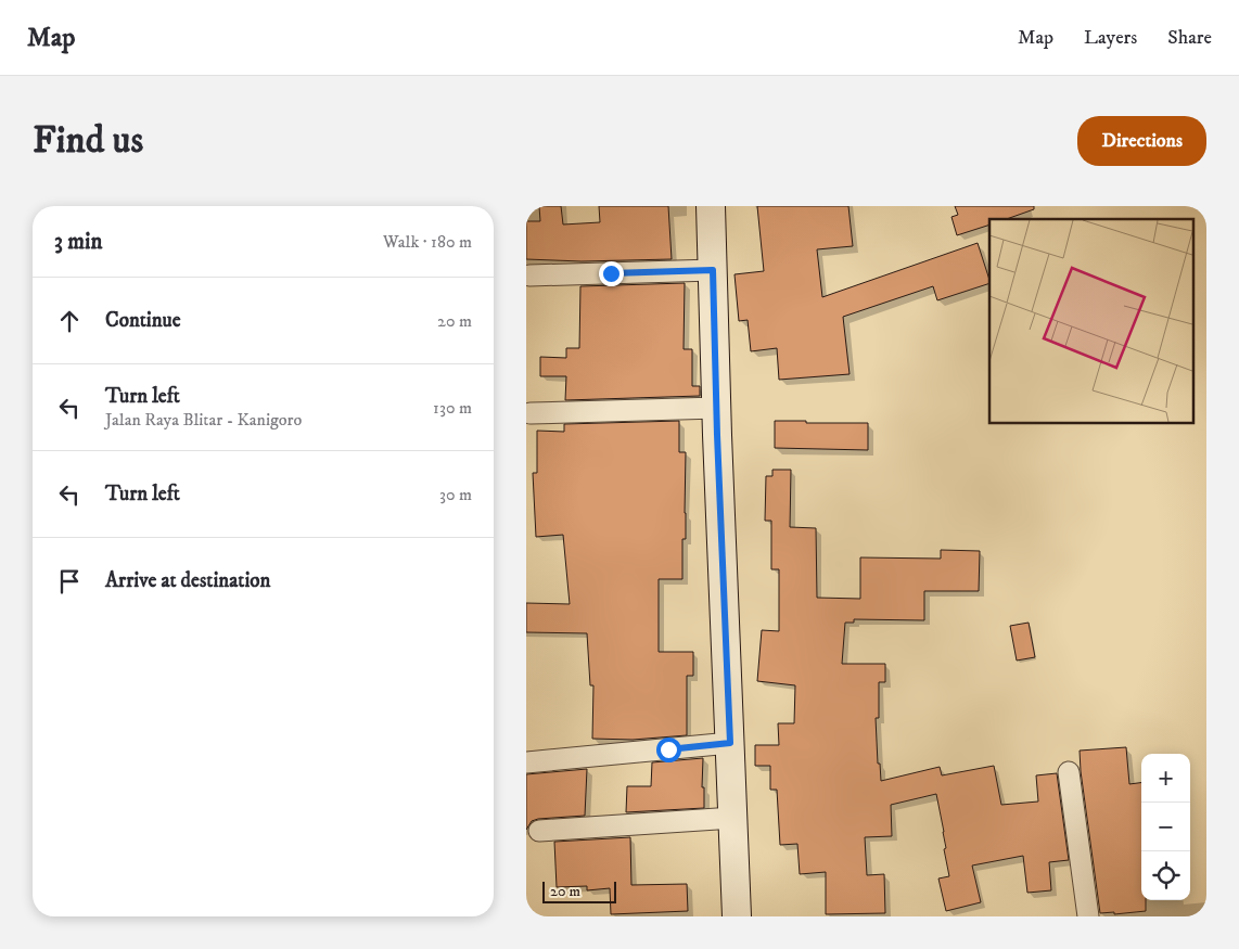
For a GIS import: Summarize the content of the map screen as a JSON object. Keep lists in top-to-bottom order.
{
  "scale_bar": "20 m",
  "page": {
    "header": "Map",
    "nav": ["Map", "Layers", "Share"],
    "buttons": "Directions",
    "title": "Find us",
    "heading": ["3 min", "Walk · 180 m"],
    "list": [
      ["Continue", "20 m"],
      ["Turn left", "Jalan Raya Blitar - Kanigoro", "130 m"],
      ["Turn left", "30 m"],
      "Arrive at destination"
    ],
    "map_buttons": ["+", "−"],
    "scale": "20 m"
  }
}
